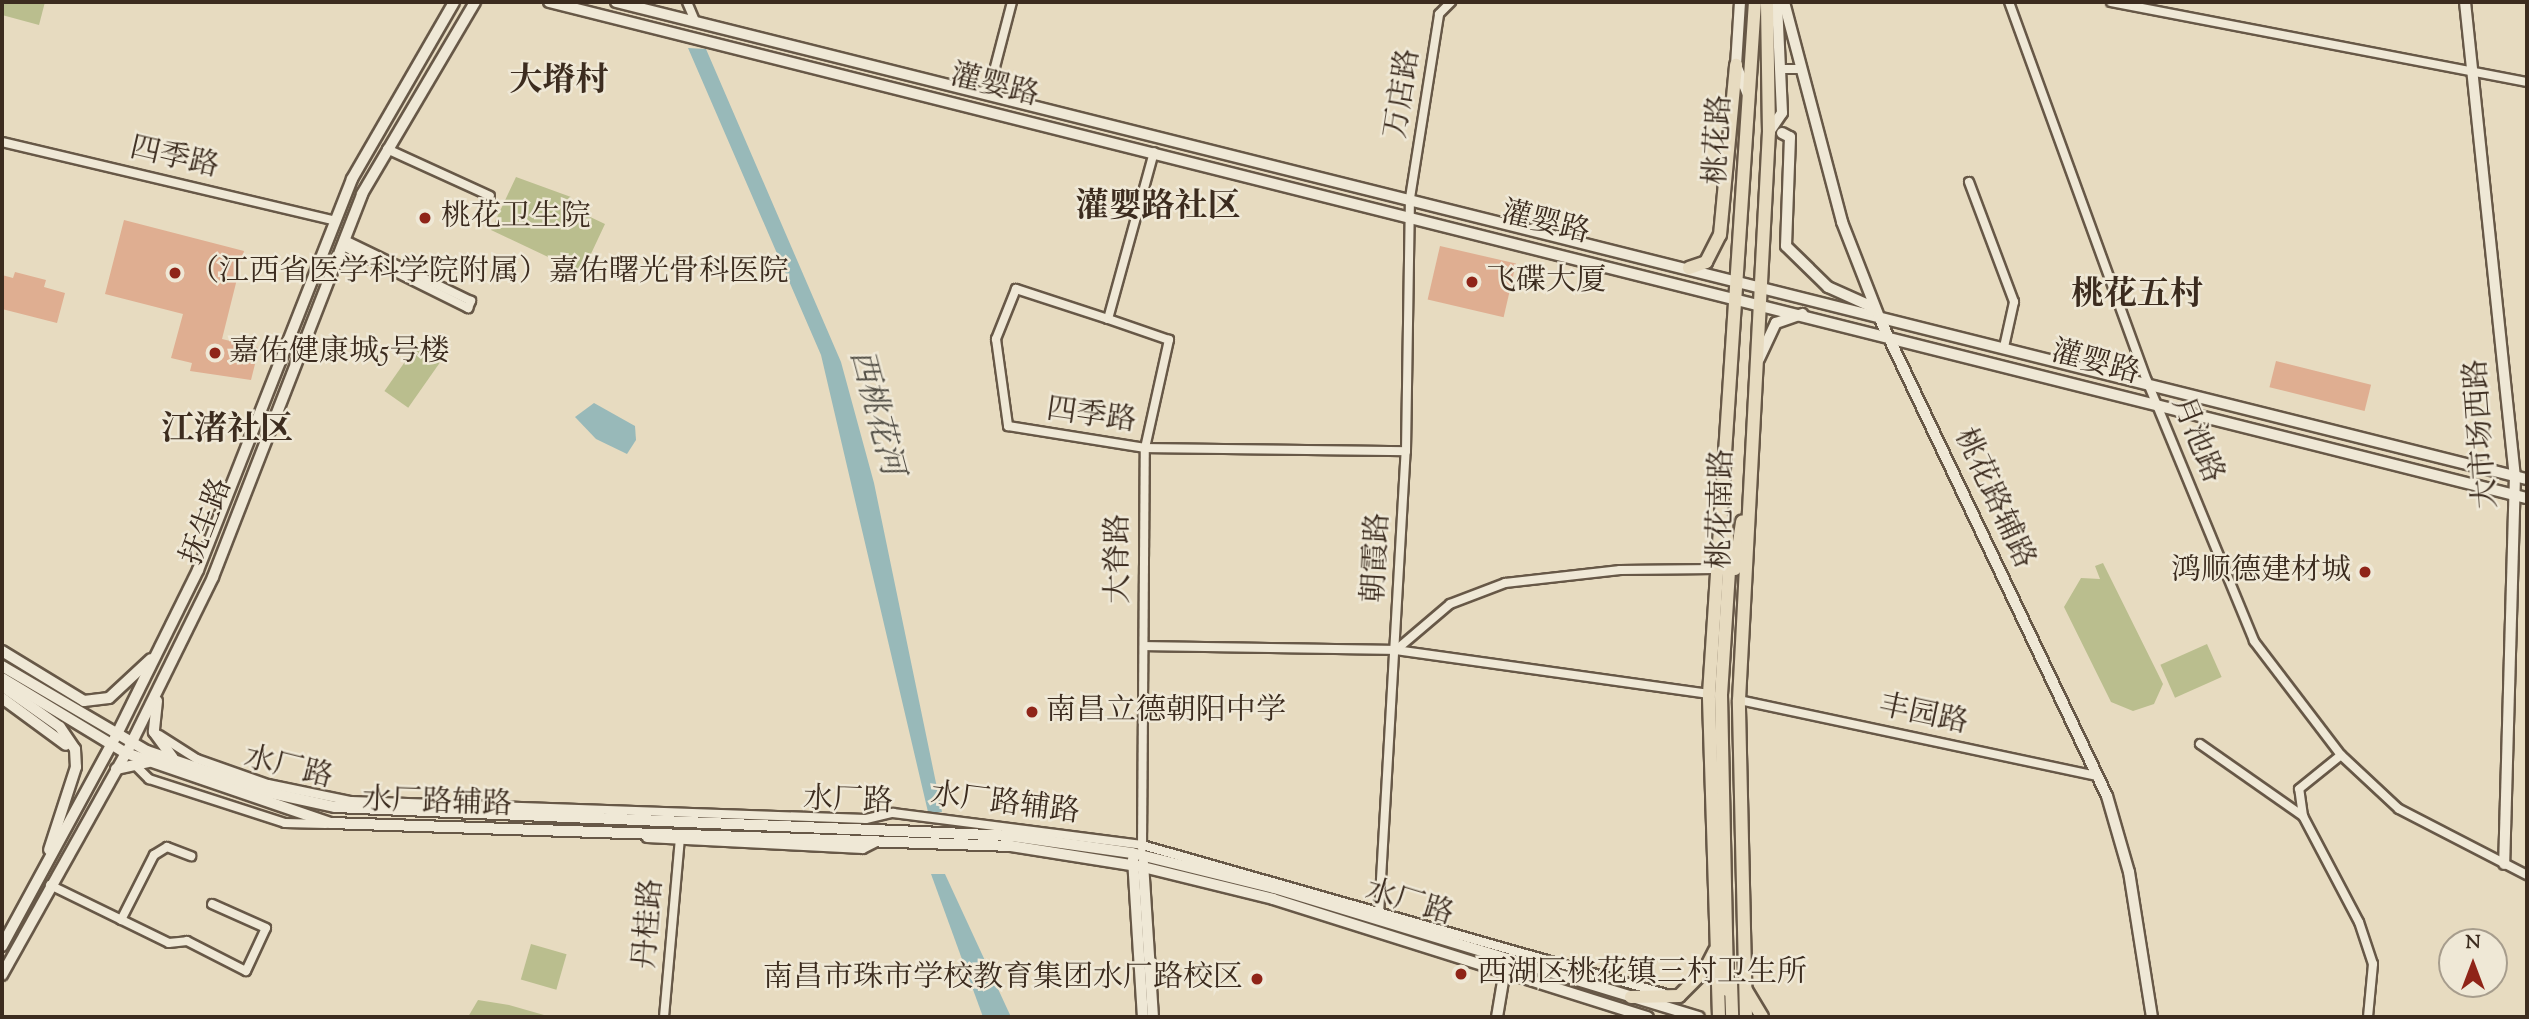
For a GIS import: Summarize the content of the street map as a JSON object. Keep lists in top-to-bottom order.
{
  "streets": {
    "main road": [
      "灌婴路",
      "桃花路",
      "大市场西路",
      "桃花路辅路",
      "桃花南路",
      "抚生路",
      "大脊路",
      "水厂路"
    ],
    "street": [
      "万店路",
      "四季路",
      "月池路",
      "朝霞路",
      "丰园路",
      "水厂路辅路",
      "丹桂路"
    ]
  },
  "crossings": [
    ["灌婴路", "万店路"],
    ["灌婴路", "桃花路"],
    ["灌婴路", "大市场西路"],
    ["灌婴路", "月池路"],
    ["灌婴路", "桃花路辅路"],
    ["灌婴路", "桃花南路"],
    ["灌婴路", "朝霞路"],
    ["万店路", "朝霞路"],
    ["桃花路", "桃花南路"],
    ["四季路", "抚生路"],
    ["四季路", "朝霞路"],
    ["四季路", "大脊路"],
    ["大市场西路", "月池路"],
    ["桃花路辅路", "丰园路"],
    ["桃花南路", "丰园路"],
    ["抚生路", "水厂路"],
    ["朝霞路", "水厂路"],
    ["大脊路", "水厂路"],
    ["大脊路", "水厂路辅路"],
    ["水厂路", "水厂路辅路"],
    ["水厂路", "丹桂路"]
  ],
  "districts": [
    "大塉村",
    "灌婴路社区",
    "桃花五村",
    "江渚社区"
  ],
  "water": ["西桃花河"],
  "places": [
    "桃花卫生院",
    "（江西省医学科学院附属）嘉佑曙光骨科医院",
    "飞碟大厦",
    "嘉佑健康城5号楼",
    "鸿顺德建材城",
    "南昌立德朝阳中学",
    "西湖区桃花镇三村卫生所",
    "南昌市珠市学校教育集团水厂路校区"
  ],
  "north": "top"
}
